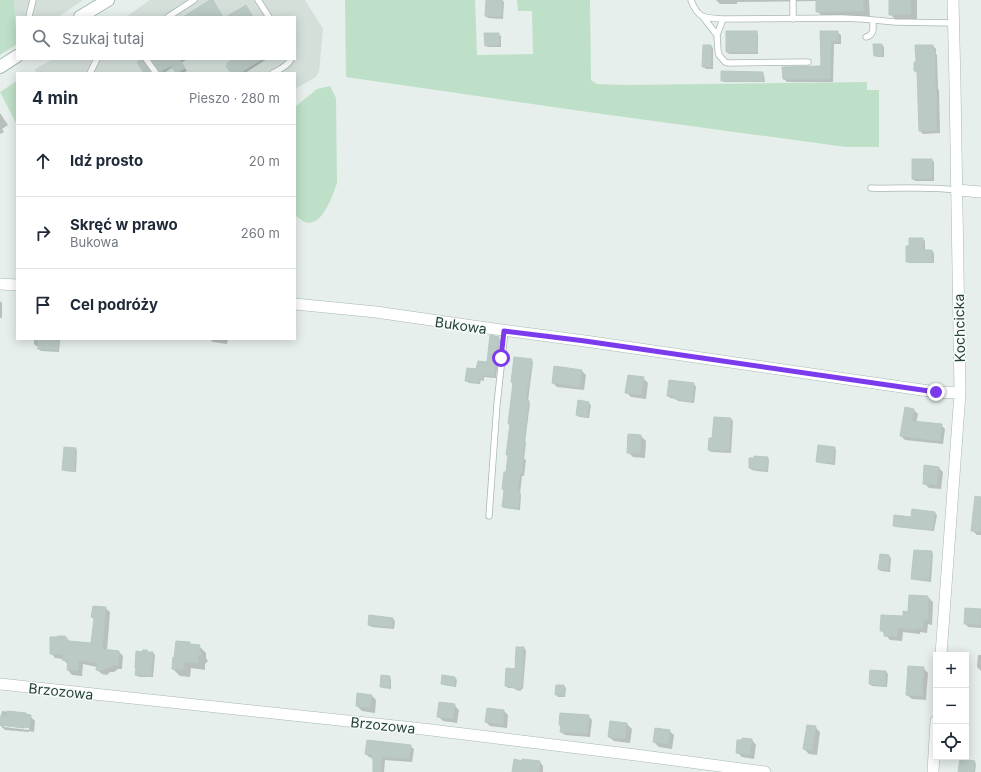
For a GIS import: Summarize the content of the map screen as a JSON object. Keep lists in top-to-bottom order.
{
  "streets": {
    "street": ["Bukowa", "Kochcicka", "Brzozowa"]
  },
  "crossings": [
    ["Bukowa", "Kochcicka"]
  ],
  "page": {
    "search": "Szukaj tutaj",
    "heading": ["4 min", "Pieszo · 280 m"],
    "list": [
      ["Idź prosto", "20 m"],
      ["Skręć w prawo", "Bukowa", "260 m"],
      "Cel podróży"
    ],
    "map_buttons": ["+", "−"]
  }
}
